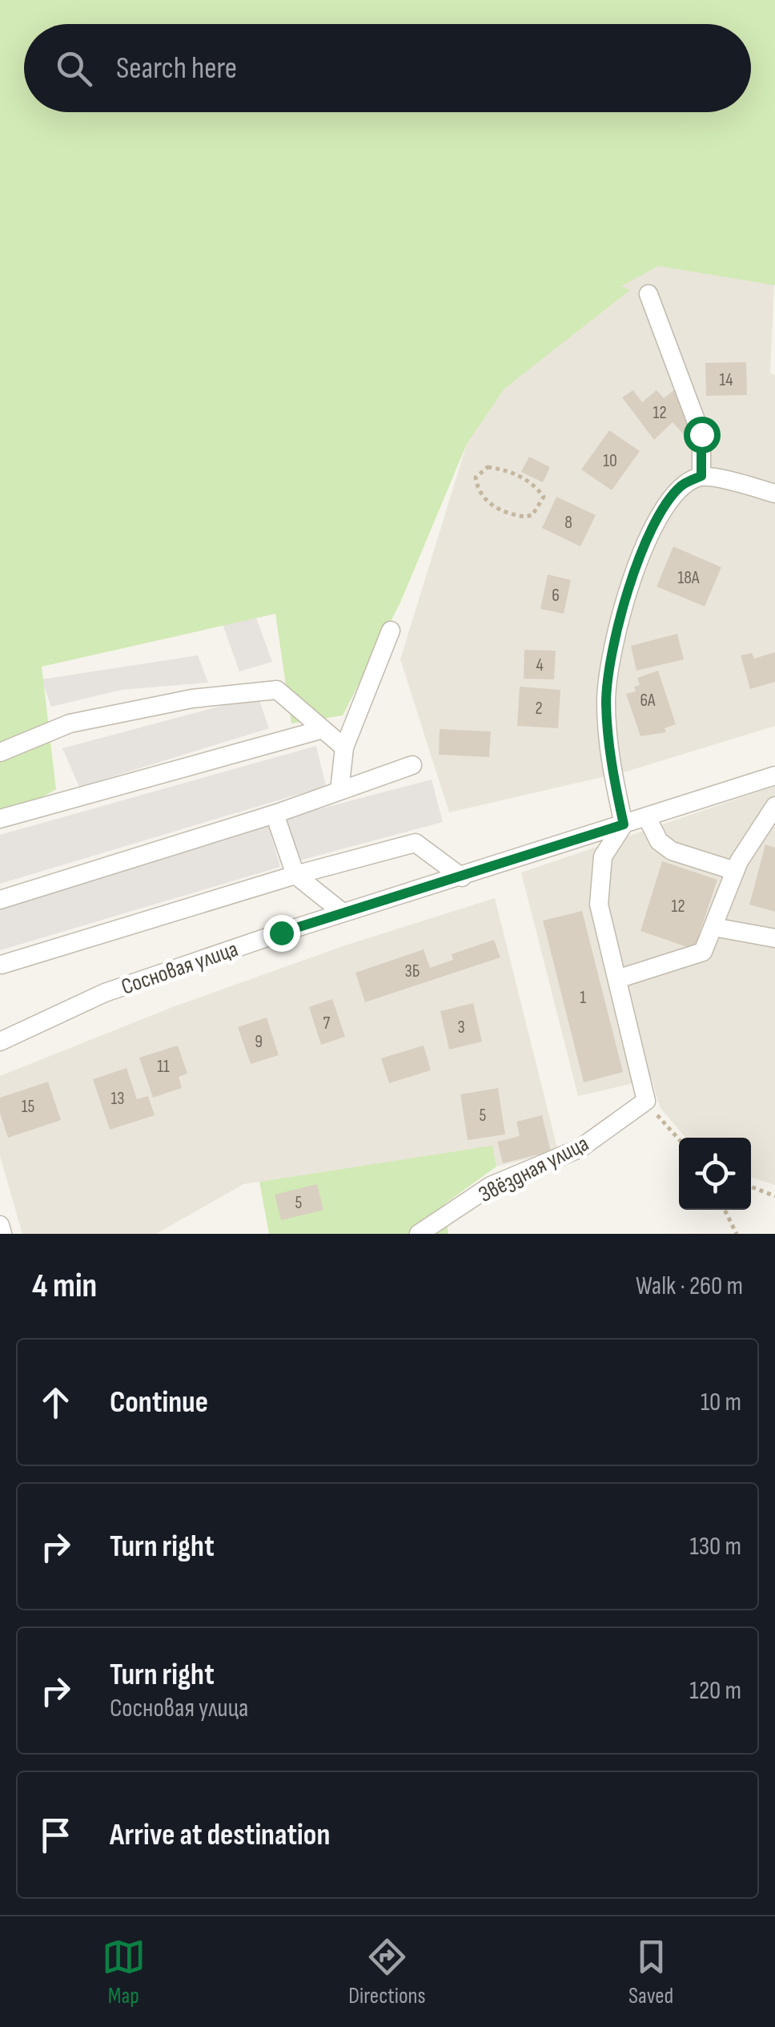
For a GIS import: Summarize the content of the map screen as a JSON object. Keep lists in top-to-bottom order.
{
  "streets": {
    "street": ["Сосновая улица", "Звёздная улица"]
  },
  "house_numbers": [
    "14",
    "12",
    "10",
    "8",
    "18А",
    "6",
    "4",
    "6А",
    "2",
    "12",
    "3Б",
    "1",
    "7",
    "3",
    "9",
    "11",
    "13",
    "15",
    "5",
    "5"
  ],
  "page": {
    "search": "Search here",
    "heading": ["4 min", "Walk · 260 m"],
    "list": [
      ["Continue", "10 m"],
      ["Turn right", "130 m"],
      ["Turn right", "Сосновая улица", "120 m"],
      "Arrive at destination"
    ],
    "nav": ["Map", "Directions", "Saved"]
  }
}
